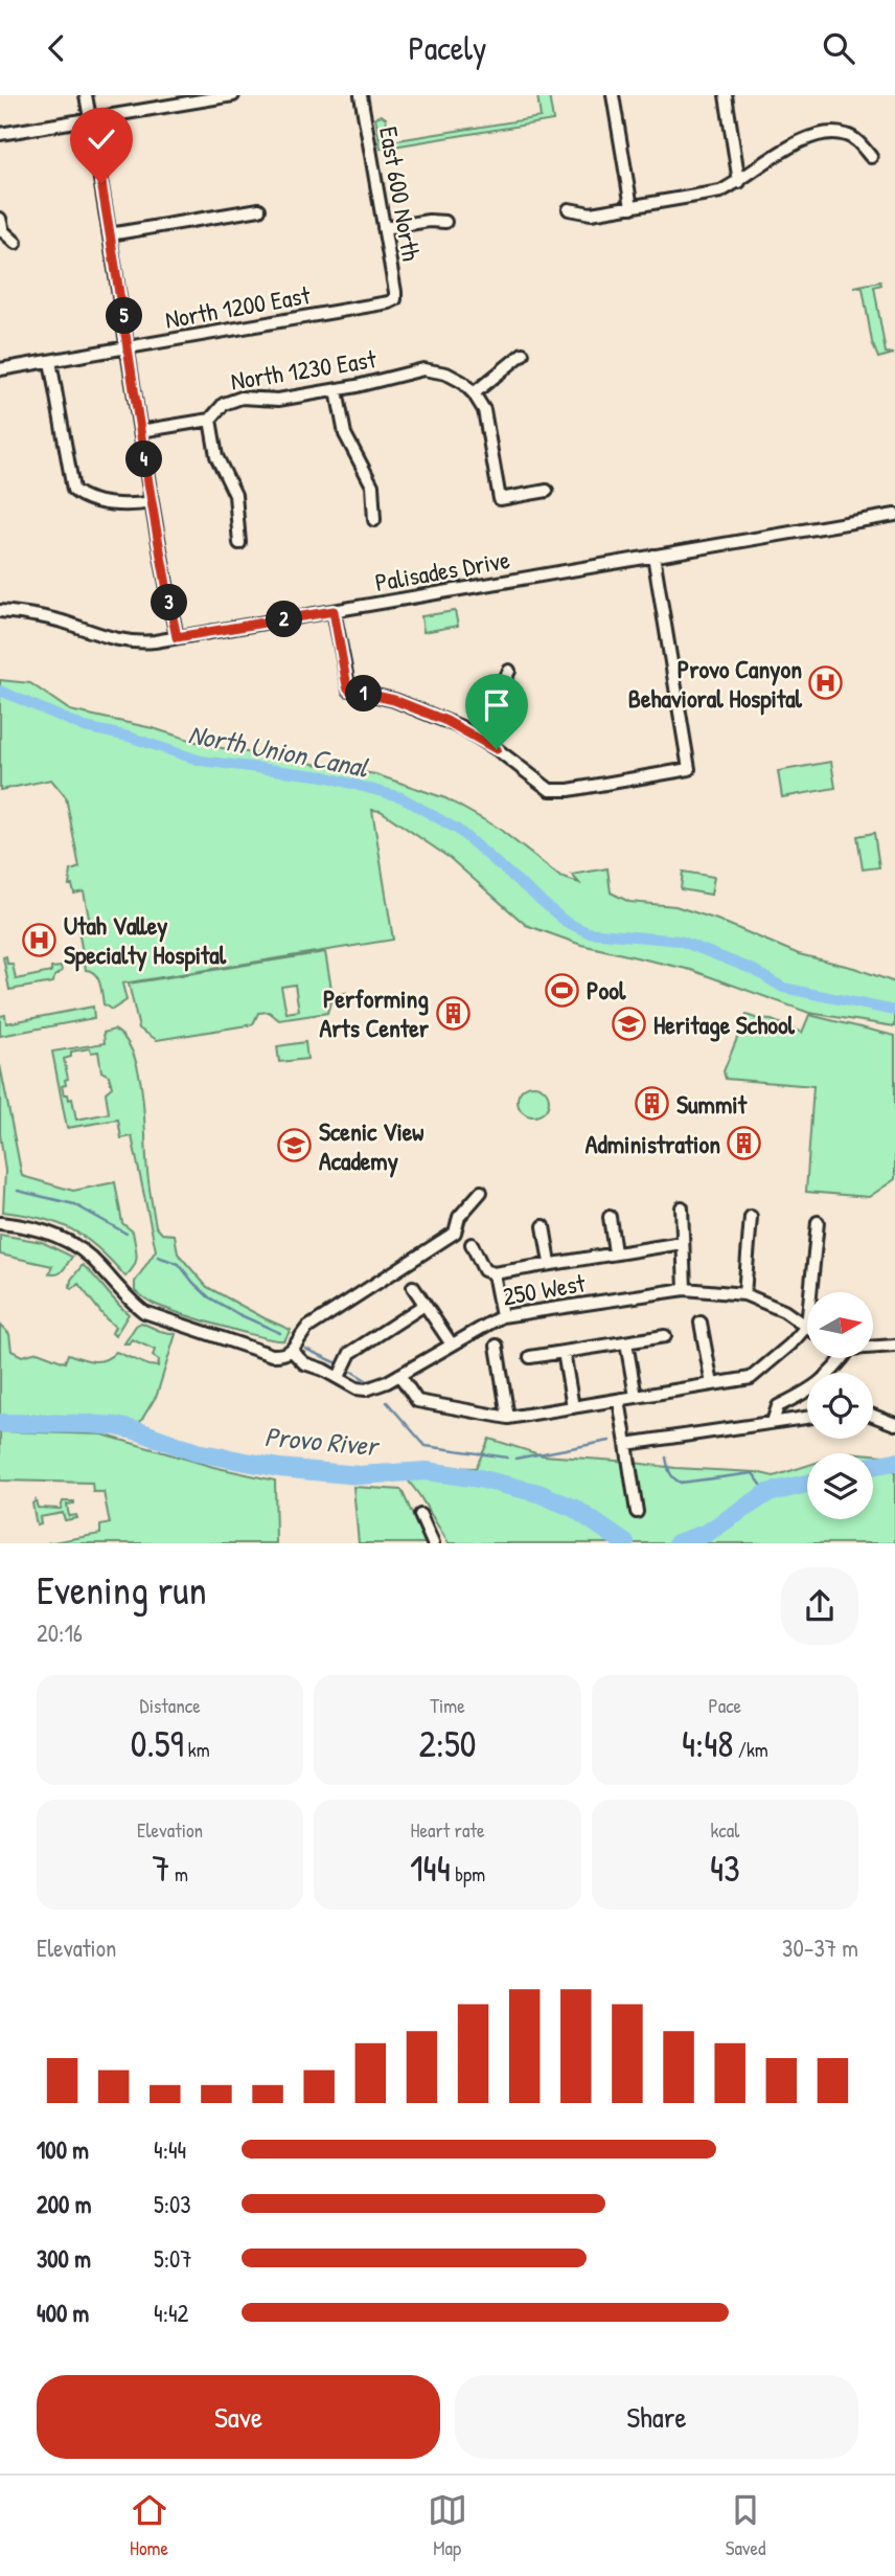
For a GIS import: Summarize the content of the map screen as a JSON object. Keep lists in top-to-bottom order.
{
  "streets": {
    "street": [
      "East 600 North",
      "North 1200 East",
      "North 1230 East",
      "Palisades Drive",
      "250 West"
    ]
  },
  "crossings": [
    ["East 600 North", "North 1200 East"]
  ],
  "water": ["North Union Canal", "Provo River"],
  "places": {
    "hospital": ["Provo Canyon Behavioral Hospital", "Utah Valley Specialty Hospital"],
    "sports": ["Pool"],
    "building": ["Performing Arts Center", "Summit", "Administration"],
    "school or university": ["Heritage School", "Scenic View Academy"]
  },
  "north": "right",
  "page": {
    "header": "Pacely",
    "pins": [
      "5",
      "4",
      "3",
      "2",
      "1"
    ],
    "heading": ["Evening run", "20:16"],
    "stats": [
      ["Distance", "0.59 km"],
      ["Time", "2:50"],
      ["Pace", "4:48 /km"],
      ["Elevation", "7 m"],
      ["Heart rate", "144 bpm"],
      ["kcal", "43"]
    ],
    "chart": ["Elevation", "30–37 m"],
    "list": [
      {
        "name": "100 m",
        "note": "4:44"
      },
      {
        "name": "200 m",
        "note": "5:03"
      },
      {
        "name": "300 m",
        "note": "5:07"
      },
      {
        "name": "400 m",
        "note": "4:42"
      }
    ],
    "buttons": ["Save", "Share"],
    "tabs": ["Home", "Map", "Saved"]
  }
}
